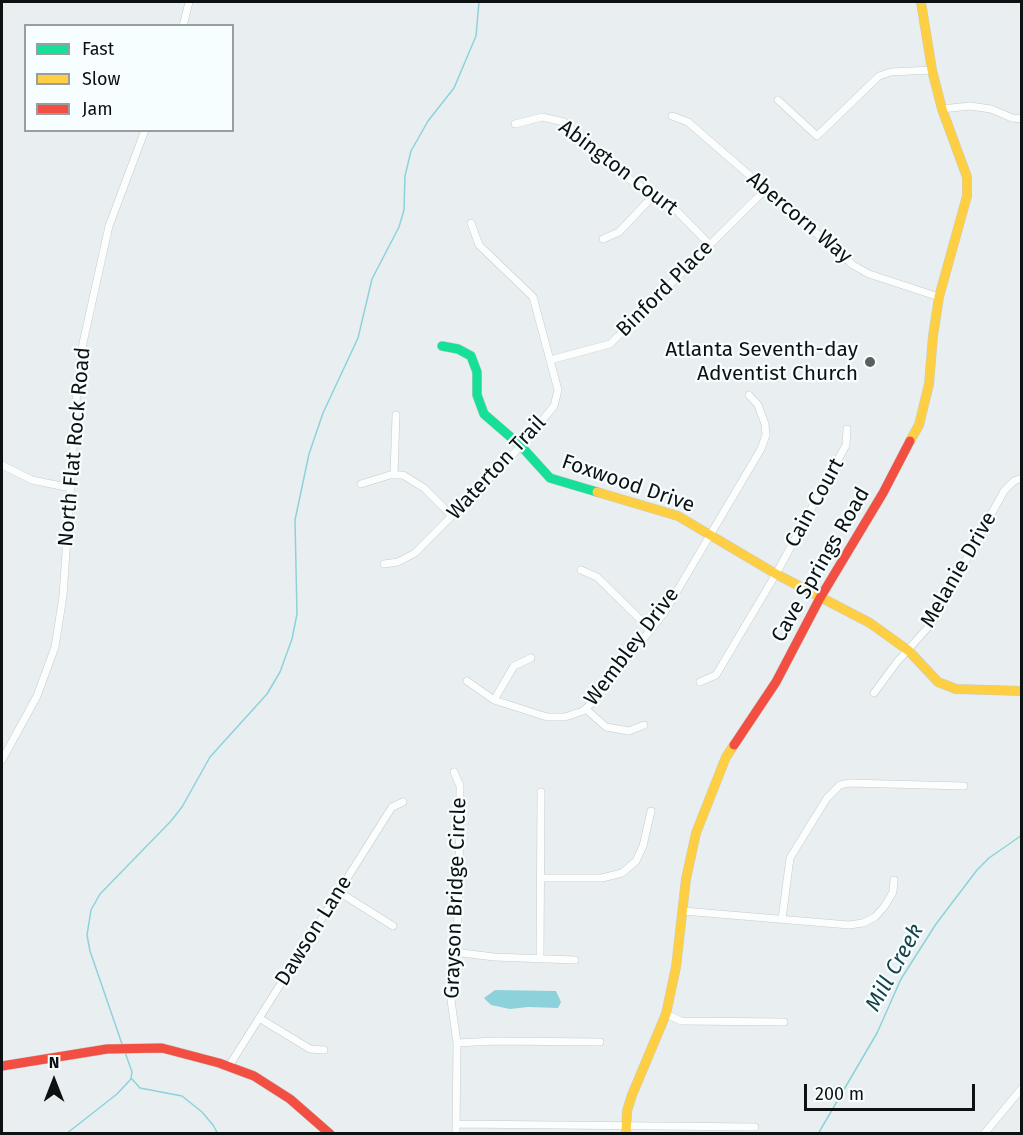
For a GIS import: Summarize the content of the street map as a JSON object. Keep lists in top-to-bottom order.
{
  "streets": {
    "street": [
      "Abington Court",
      "Abercorn Way",
      "Binford Place",
      "North Flat Rock Road",
      "Waterton Trail",
      "Foxwood Drive",
      "Cain Court",
      "Cave Springs Road",
      "Melanie Drive",
      "Wembley Drive",
      "Grayson Bridge Circle",
      "Dawson Lane"
    ]
  },
  "crossings": [
    ["Abington Court", "Binford Place"],
    ["Abercorn Way", "Binford Place"],
    ["Abercorn Way", "Cave Springs Road"],
    ["Binford Place", "Waterton Trail"],
    ["Waterton Trail", "Foxwood Drive"],
    ["Foxwood Drive", "Cain Court"],
    ["Foxwood Drive", "Cave Springs Road"],
    ["Foxwood Drive", "Melanie Drive"],
    ["Foxwood Drive", "Wembley Drive"]
  ],
  "water": ["Mill Creek"],
  "places": ["Atlanta Seventh-day Adventist Church"],
  "legend": ["Fast", "Slow", "Jam"],
  "scale_bar": "200 m",
  "north": "top"
}
